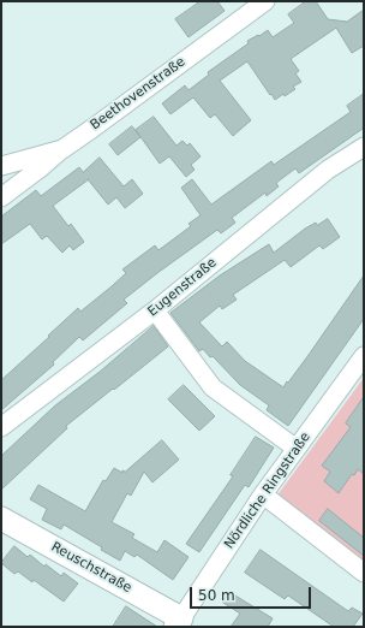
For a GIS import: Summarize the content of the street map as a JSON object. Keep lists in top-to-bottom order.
{
  "streets": {
    "street": [
      "Beethovenstraße",
      "Eugenstraße",
      "Nördliche Ringstraße",
      "Reuschstraße"
    ]
  },
  "crossings": [
    ["Nördliche Ringstraße", "Reuschstraße"]
  ],
  "scale_bar": "50 m"
}
